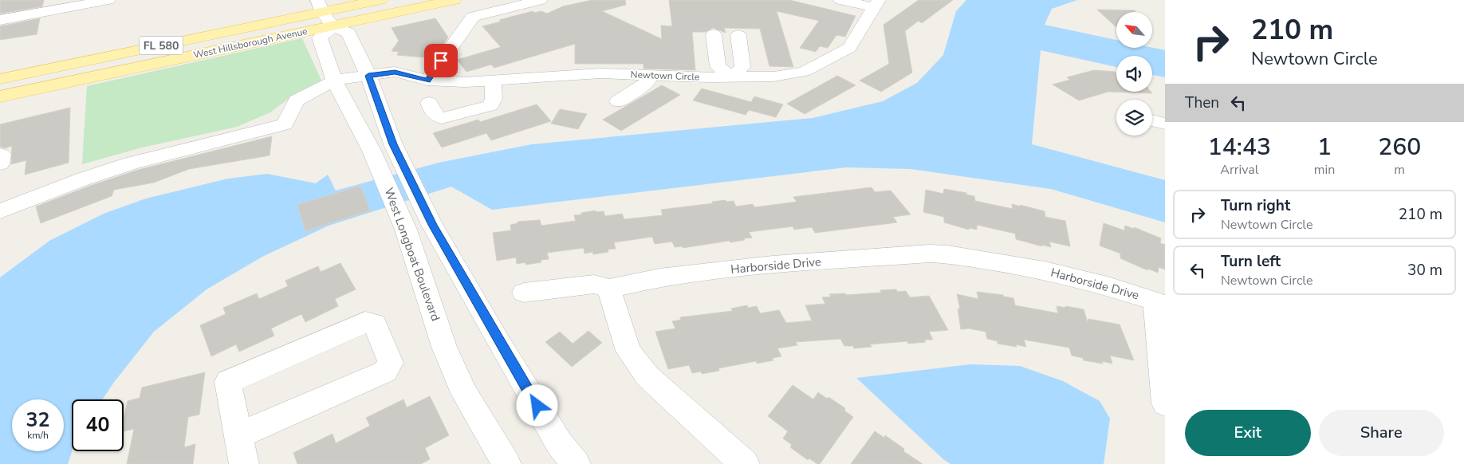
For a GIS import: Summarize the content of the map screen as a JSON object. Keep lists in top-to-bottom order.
{
  "streets": {
    "main road": ["West Hillsborough Avenue", "FL 580"],
    "street": ["Newtown Circle", "West Longboat Boulevard", "Harborside Drive"]
  },
  "crossings": [
    ["West Hillsborough Avenue", "West Longboat Boulevard"],
    ["Newtown Circle", "West Longboat Boulevard"]
  ],
  "north": "top left",
  "page": {
    "turn": ["210 m", "Newtown Circle"],
    "then": "Then",
    "eta": [
      "14:43",
      "Arrival",
      "1",
      "min",
      "260",
      "m"
    ],
    "list": [
      {
        "name": "Turn right",
        "note": "Newtown Circle",
        "value": "210 m"
      },
      {
        "name": "Turn left",
        "note": "Newtown Circle",
        "value": "30 m"
      }
    ],
    "speed": "32 km/h",
    "limit": "40",
    "buttons": ["Exit", "Share"]
  }
}
